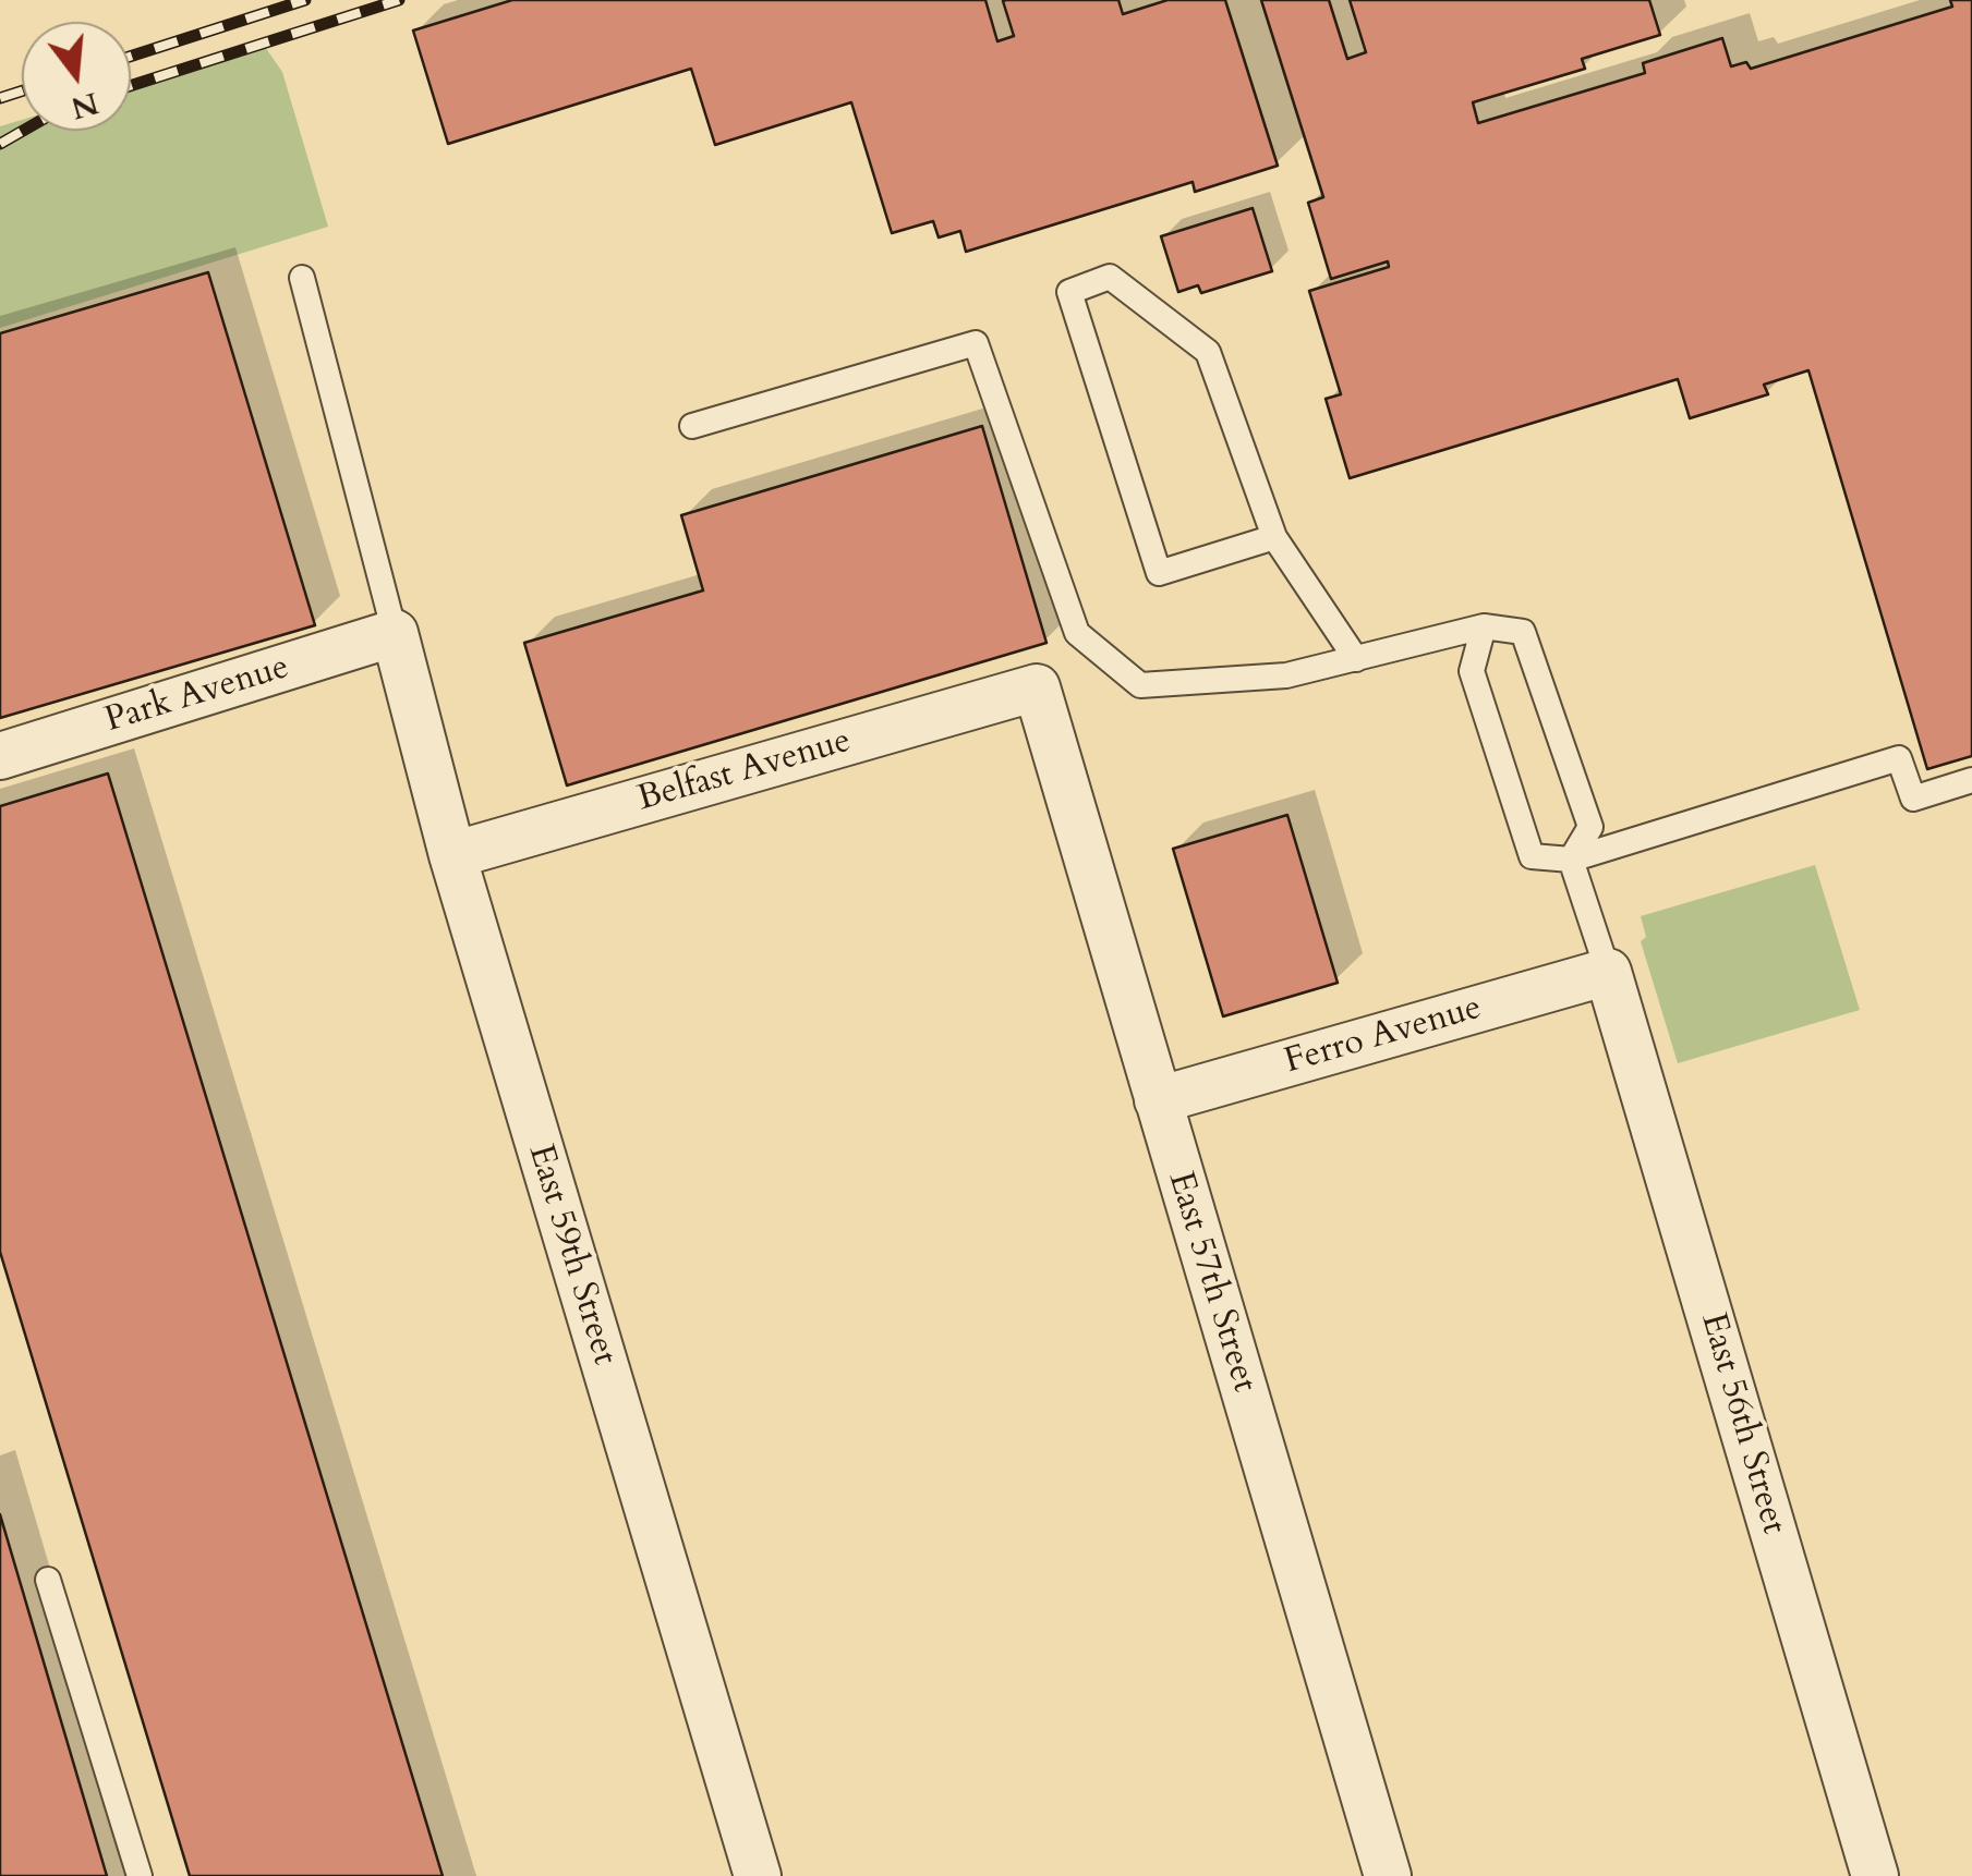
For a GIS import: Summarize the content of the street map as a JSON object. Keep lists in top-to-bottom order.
{
  "streets": {
    "street": [
      "Park Avenue",
      "Belfast Avenue",
      "Ferro Avenue",
      "East 59th Street",
      "East 57th Street",
      "East 56th Street"
    ]
  },
  "crossings": [
    ["Park Avenue", "East 59th Street"],
    ["Belfast Avenue", "East 59th Street"],
    ["Belfast Avenue", "East 57th Street"],
    ["Ferro Avenue", "East 57th Street"],
    ["Ferro Avenue", "East 56th Street"]
  ],
  "north": "bottom"
}
